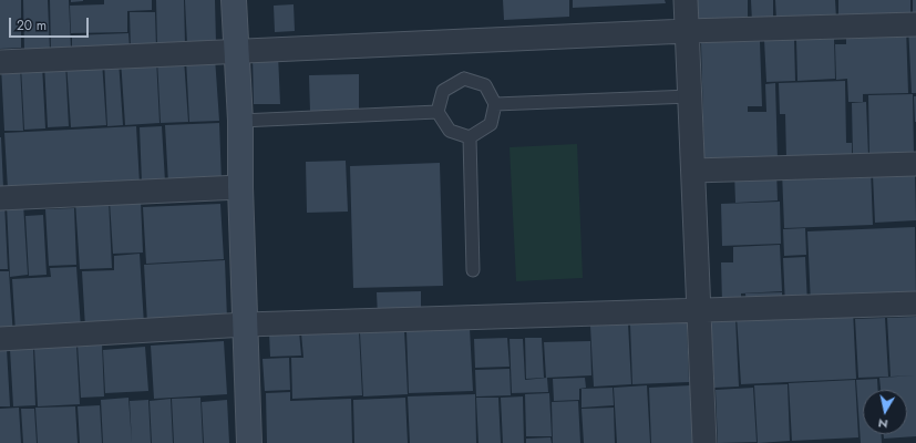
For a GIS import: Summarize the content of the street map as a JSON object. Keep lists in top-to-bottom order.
{
  "scale_bar": "20 m",
  "north": "bottom"
}
